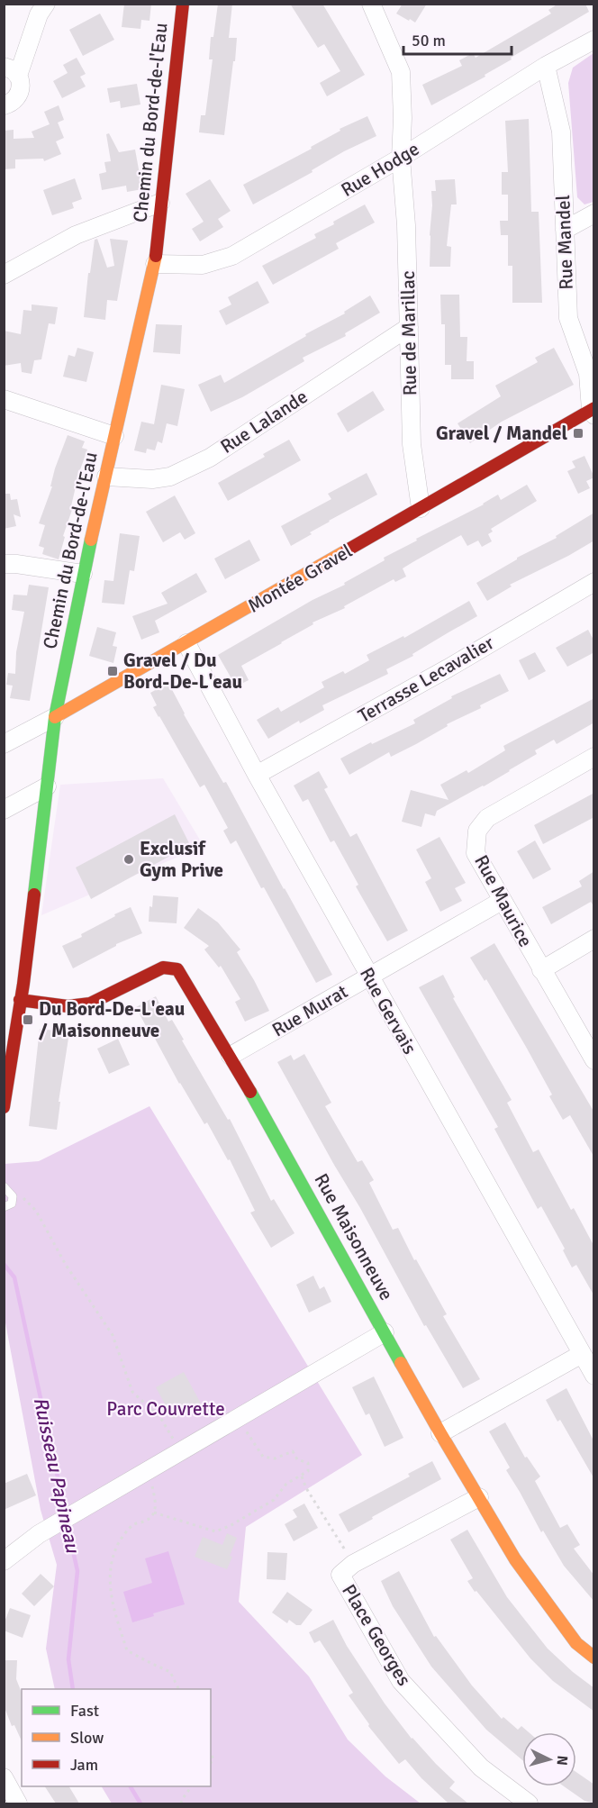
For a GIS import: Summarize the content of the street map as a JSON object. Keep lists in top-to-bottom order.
{
  "streets": {
    "street": [
      "Chemin du Bord-de-l'Eau",
      "Rue Hodge",
      "Rue Mandel",
      "Rue de Marillac",
      "Rue Lalande",
      "Montée Gravel",
      "Terrasse Lecavalier",
      "Rue Maurice",
      "Rue Murat",
      "Rue Gervais",
      "Rue Maisonneuve",
      "Place Georges"
    ]
  },
  "crossings": [
    ["Chemin du Bord-de-l'Eau", "Rue Hodge"],
    ["Chemin du Bord-de-l'Eau", "Rue Lalande"],
    ["Chemin du Bord-de-l'Eau", "Montée Gravel"],
    ["Chemin du Bord-de-l'Eau", "Rue Maisonneuve"],
    ["Rue Hodge", "Rue Mandel"],
    ["Rue Hodge", "Rue de Marillac"],
    ["Rue Mandel", "Montée Gravel"],
    ["Rue de Marillac", "Rue Lalande"],
    ["Rue de Marillac", "Montée Gravel"],
    ["Montée Gravel", "Rue Gervais"],
    ["Terrasse Lecavalier", "Rue Gervais"],
    ["Rue Maurice", "Rue Murat"],
    ["Rue Murat", "Rue Gervais"],
    ["Rue Murat", "Rue Maisonneuve"],
    ["Rue Maisonneuve", "Place Georges"]
  ],
  "water": ["Ruisseau Papineau"],
  "parks": ["Parc Couvrette"],
  "places": {
    "transit": ["Gravel / Mandel", "Gravel / Du Bord-De-L'eau", "Du Bord-De-L'eau / Maisonneuve"],
    "other": ["Exclusif Gym Prive"]
  },
  "legend": ["Fast", "Slow", "Jam"],
  "scale_bar": "50 m",
  "north": "right"
}
